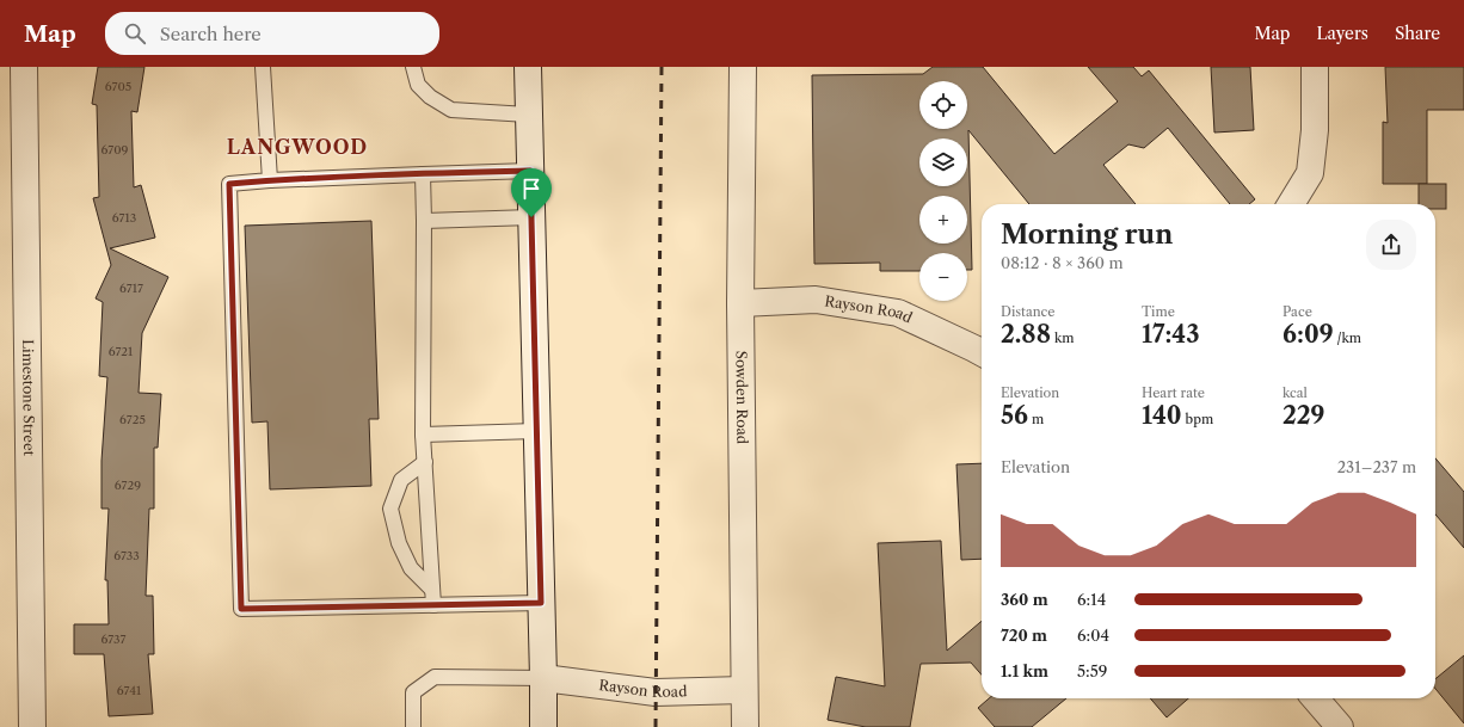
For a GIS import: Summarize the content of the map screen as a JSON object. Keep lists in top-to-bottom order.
{
  "streets": {
    "street": ["Rayson Road", "Limestone Street", "Sowden Road"]
  },
  "crossings": [
    ["Rayson Road", "Sowden Road"]
  ],
  "districts": ["LANGWOOD"],
  "house_numbers": [
    "6705",
    "6709",
    "6713",
    "6717",
    "6721",
    "6725",
    "6729",
    "6733",
    "6737",
    "6741"
  ],
  "page": {
    "header": "Map",
    "search": "Search here",
    "nav": ["Map", "Layers", "Share"],
    "map_buttons": ["+", "−"],
    "heading": ["Morning run", "08:12 · 8 × 360 m"],
    "stats": [
      ["Distance", "2.88 km"],
      ["Time", "17:43"],
      ["Pace", "6:09 /km"],
      ["Elevation", "56 m"],
      ["Heart rate", "140 bpm"],
      ["kcal", "229"]
    ],
    "chart": ["Elevation", "231–237 m"],
    "list": [
      {
        "name": "360 m",
        "note": "6:14"
      },
      {
        "name": "720 m",
        "note": "6:04"
      },
      {
        "name": "1.1 km",
        "note": "5:59"
      }
    ]
  }
}
